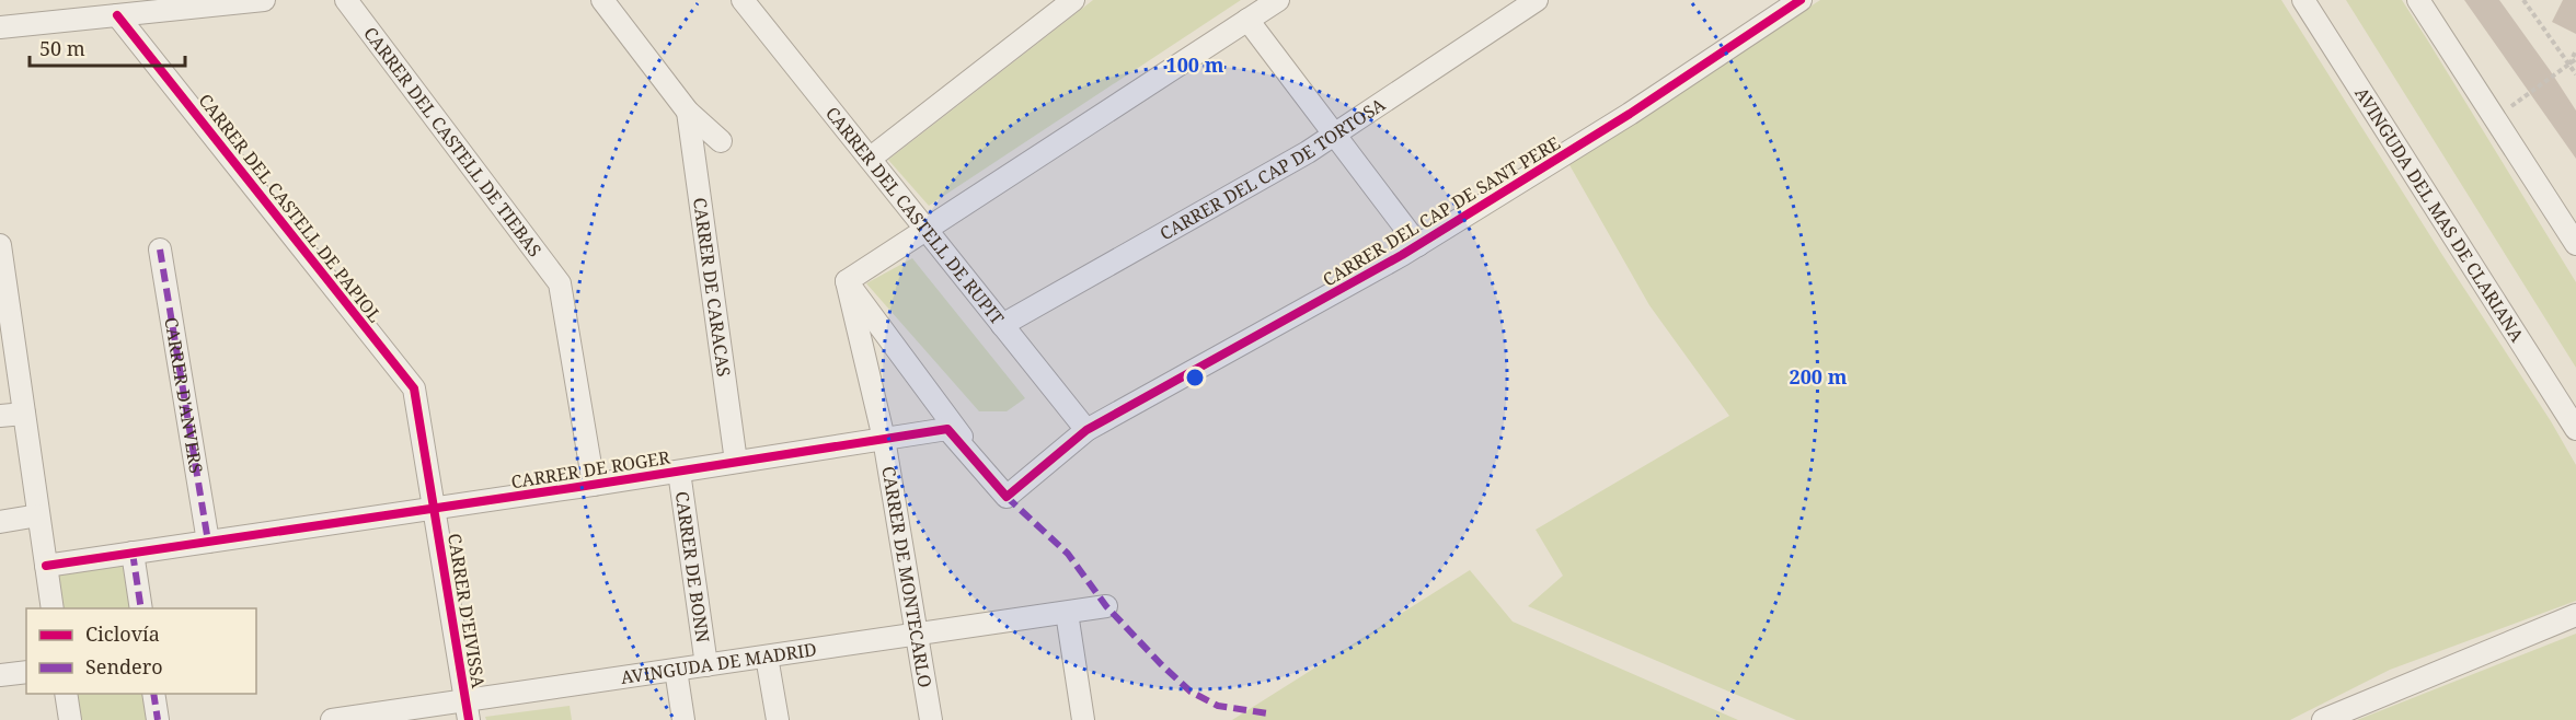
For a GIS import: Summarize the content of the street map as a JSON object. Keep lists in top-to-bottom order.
{
  "streets": {
    "street": [
      "CARRER DEL CASTELL DE TIEBAS",
      "CARRER DEL CAP DE TORTOSA",
      "CARRER DEL CASTELL DE PAPIOL",
      "CARRER DEL CAP DE SANT PERE",
      "AVINGUDA DEL MAS DE CLARIANA",
      "CARRER DEL CASTELL DE RUPIT",
      "CARRER DE CARACAS",
      "CARRER D'ANVERS",
      "CARRER DE ROGER",
      "CARRER DE BONN",
      "CARRER DE MONTECARLO",
      "CARRER D'EIVISSA",
      "AVINGUDA DE MADRID"
    ]
  },
  "crossings": [
    ["CARRER DEL CASTELL DE TIEBAS", "CARRER DE ROGER"],
    ["CARRER DEL CAP DE TORTOSA", "CARRER DEL CASTELL DE RUPIT"],
    ["CARRER DEL CASTELL DE PAPIOL", "CARRER D'EIVISSA"],
    ["CARRER DEL CAP DE SANT PERE", "CARRER DEL CASTELL DE RUPIT"],
    ["CARRER DE CARACAS", "CARRER DE ROGER"],
    ["CARRER D'ANVERS", "CARRER DE ROGER"],
    ["CARRER DE ROGER", "CARRER DE BONN"],
    ["CARRER DE ROGER", "CARRER DE MONTECARLO"],
    ["CARRER DE ROGER", "CARRER D'EIVISSA"],
    ["CARRER DE BONN", "AVINGUDA DE MADRID"],
    ["CARRER DE MONTECARLO", "AVINGUDA DE MADRID"],
    ["CARRER D'EIVISSA", "AVINGUDA DE MADRID"]
  ],
  "legend": ["Ciclovía", "Sendero"],
  "scale_bar": "50 m",
  "rings": ["100 m", "200 m"]
}
